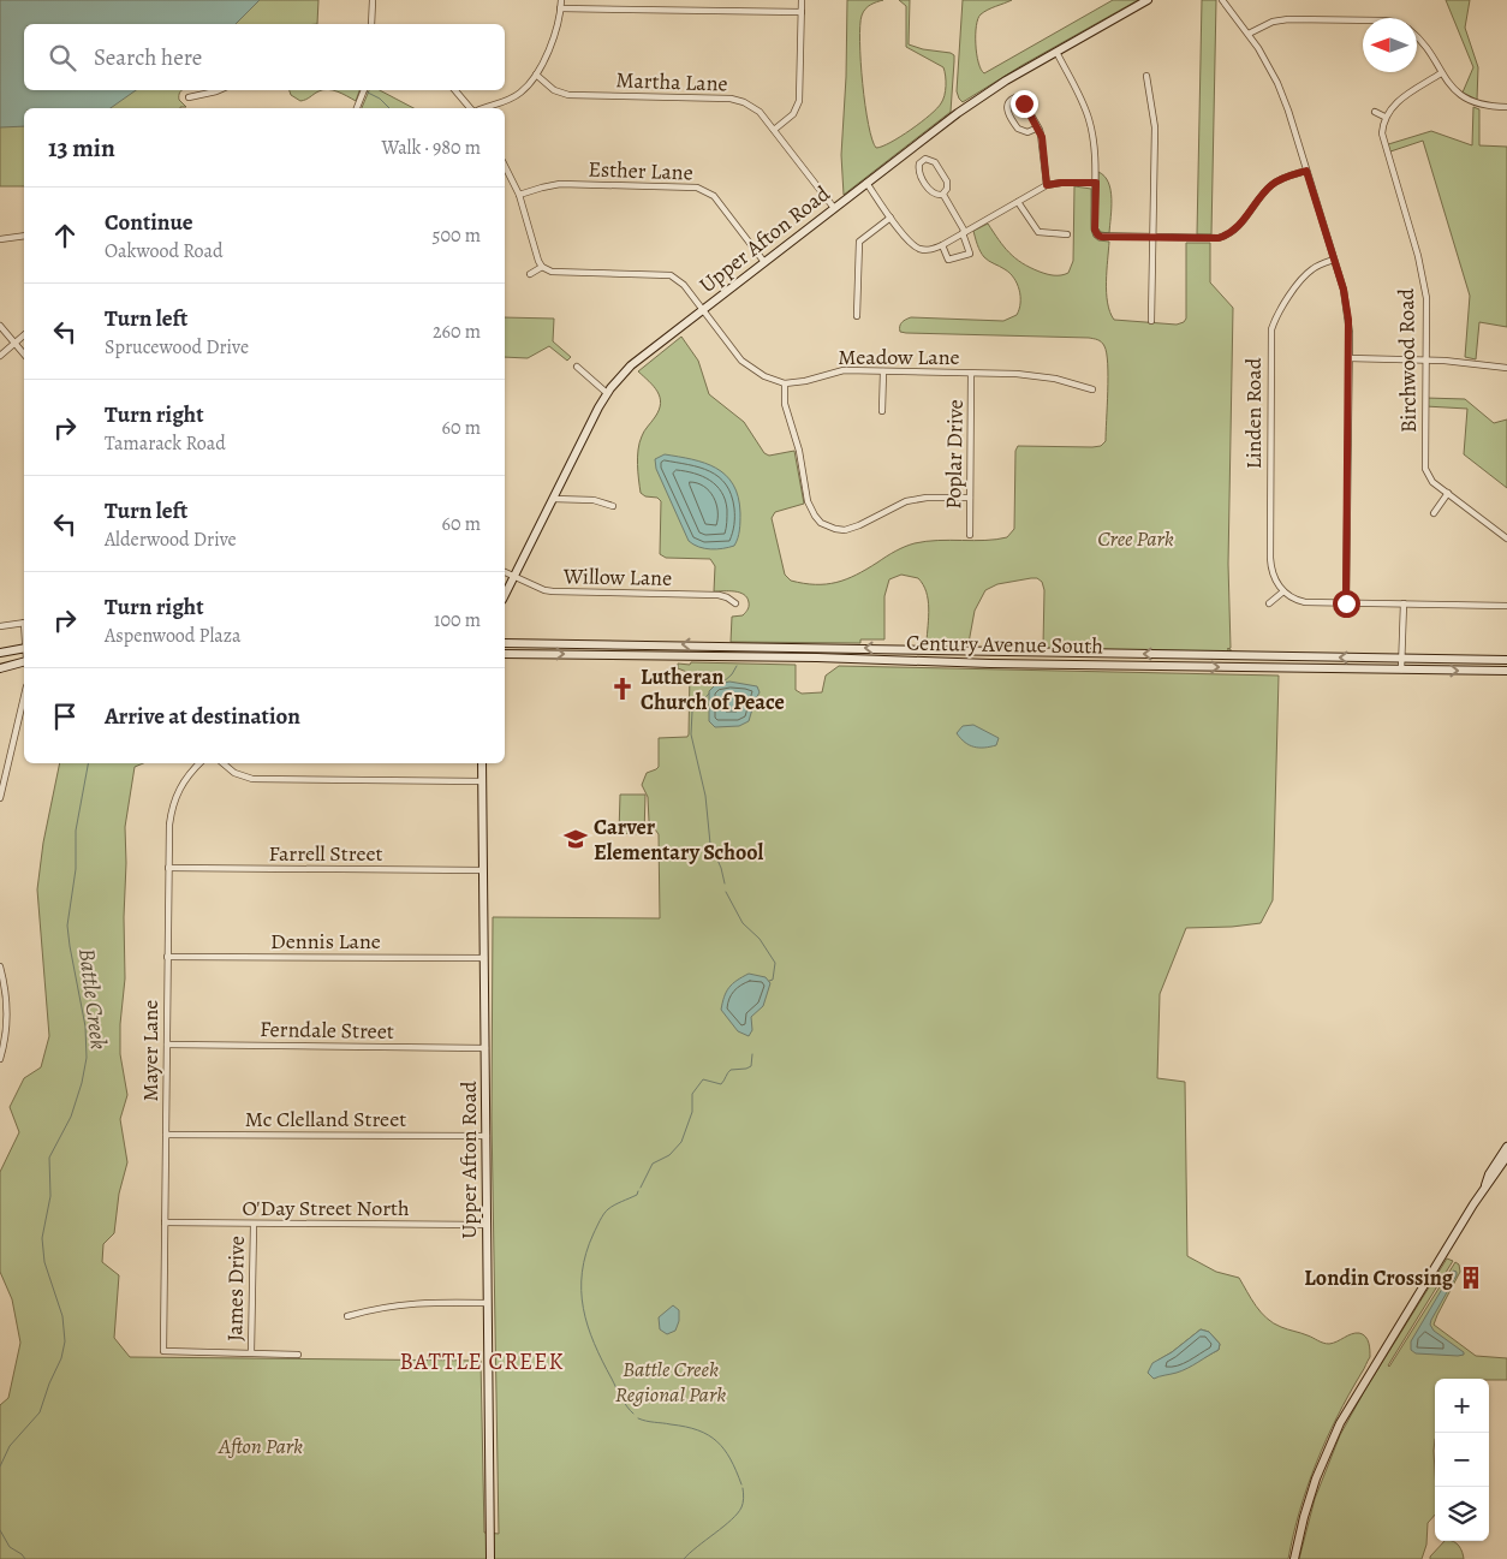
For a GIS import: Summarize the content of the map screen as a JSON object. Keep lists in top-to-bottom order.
{
  "streets": {
    "main road": ["Upper Afton Road", "Century Avenue South"],
    "street": [
      "Martha Lane",
      "Esther Lane",
      "Meadow Lane",
      "Birchwood Road",
      "Linden Road",
      "Poplar Drive",
      "Willow Lane",
      "Farrell Street",
      "Dennis Lane",
      "Ferndale Street",
      "Mayer Lane",
      "Mc Clelland Street",
      "O'Day Street North",
      "James Drive"
    ]
  },
  "crossings": [
    ["Martha Lane", "Upper Afton Road"],
    ["Esther Lane", "Upper Afton Road"],
    ["Upper Afton Road", "Meadow Lane"],
    ["Upper Afton Road", "Willow Lane"],
    ["Upper Afton Road", "Farrell Street"],
    ["Upper Afton Road", "Dennis Lane"],
    ["Upper Afton Road", "Ferndale Street"],
    ["Upper Afton Road", "Mc Clelland Street"],
    ["Upper Afton Road", "O'Day Street North"],
    ["Meadow Lane", "Poplar Drive"],
    ["Farrell Street", "Mayer Lane"],
    ["Dennis Lane", "Mayer Lane"],
    ["Ferndale Street", "Mayer Lane"],
    ["Mayer Lane", "Mc Clelland Street"],
    ["Mayer Lane", "O'Day Street North"],
    ["Mayer Lane", "James Drive"],
    ["O'Day Street North", "James Drive"]
  ],
  "districts": ["BATTLE CREEK"],
  "water": ["Battle Creek"],
  "parks": ["Cree Park", "Battle Creek Regional Park", "Afton Park"],
  "places": {
    "church": ["Lutheran Church of Peace"],
    "school or university": ["Carver Elementary School"],
    "building": ["Londin Crossing"]
  },
  "north": "left",
  "page": {
    "search": "Search here",
    "heading": ["13 min", "Walk · 980 m"],
    "list": [
      ["Continue", "Oakwood Road", "500 m"],
      ["Turn left", "Sprucewood Drive", "260 m"],
      ["Turn right", "Tamarack Road", "60 m"],
      ["Turn left", "Alderwood Drive", "60 m"],
      ["Turn right", "Aspenwood Plaza", "100 m"],
      "Arrive at destination"
    ],
    "map_buttons": ["+", "−"]
  }
}
